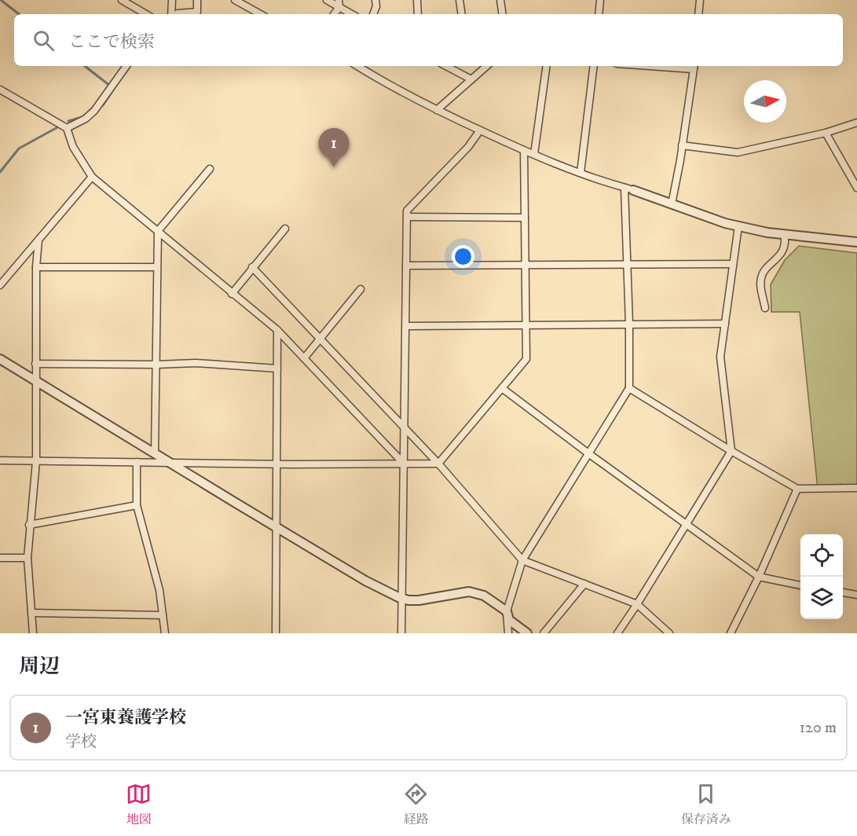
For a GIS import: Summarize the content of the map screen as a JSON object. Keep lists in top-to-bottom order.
{
  "north": "right",
  "page": {
    "search": "ここで検索",
    "pins": "1",
    "heading": "周辺",
    "list": [
      {
        "mark": "1",
        "name": "一宮東養護学校",
        "note": "学校",
        "value": "120 m"
      }
    ],
    "nav": ["地図", "経路", "保存済み"]
  }
}
